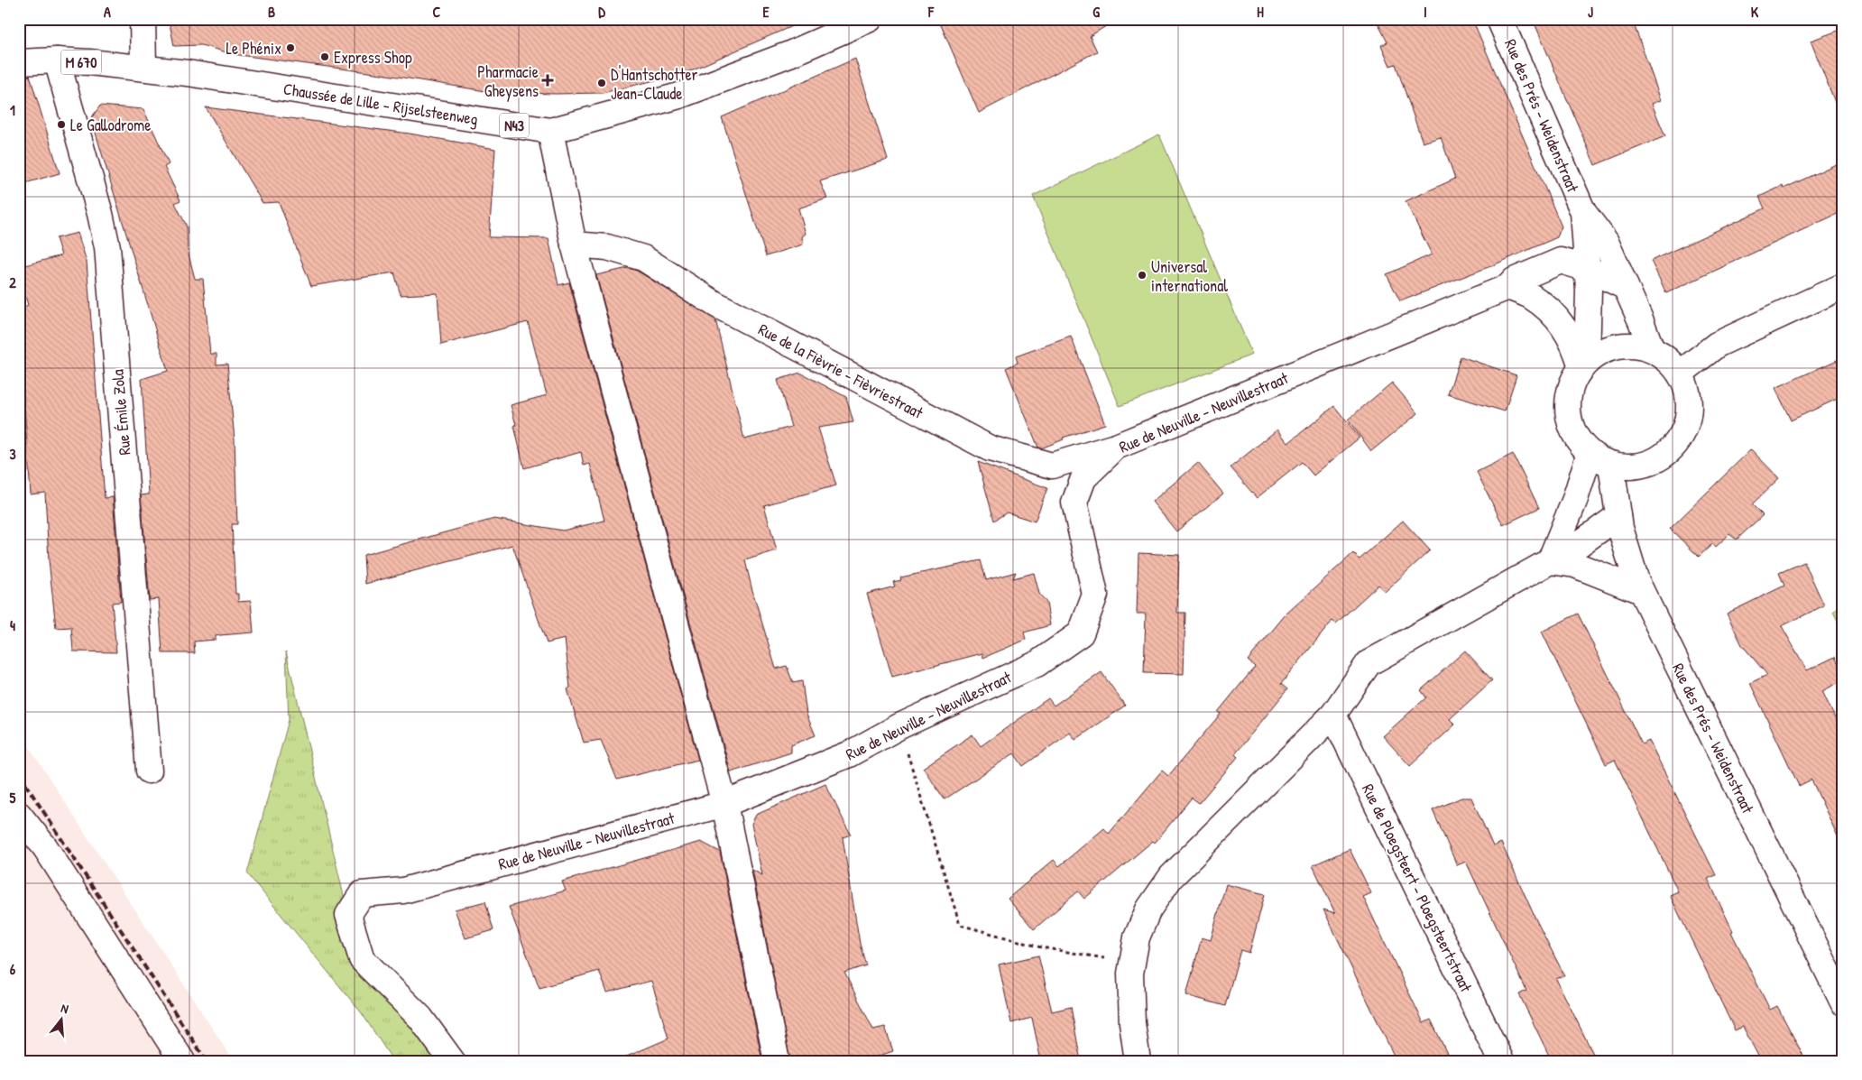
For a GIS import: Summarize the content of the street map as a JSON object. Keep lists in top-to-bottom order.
{
  "streets": {
    "street": [
      "M 670",
      "Chaussée de Lille - Rijselsteenweg",
      "Rue des Prés - Weidenstraat",
      "N43",
      "Rue de la Fièvrie - Fièvriestraat",
      "Rue Émile Zola",
      "Rue de Neuville - Neuvillestraat",
      "Rue de Ploegsteert - Ploegsteertstraat"
    ]
  },
  "crossings": [
    ["M 670", "Chaussée de Lille - Rijselsteenweg"],
    ["M 670", "Rue Émile Zola"],
    ["Rue des Prés - Weidenstraat", "Rue de Neuville - Neuvillestraat"],
    ["Rue de la Fièvrie - Fièvriestraat", "Rue de Neuville - Neuvillestraat"]
  ],
  "places": {
    "other": [
      "Le Phénix",
      "Express Shop",
      "D'Hantschotter Jean-Claude",
      "Le Gallodrome",
      "Universal international"
    ],
    "health": ["Pharmacie Gheysens"]
  },
  "north": "top",
  "grid": {
    "columns": [
      "A",
      "B",
      "C",
      "D",
      "E",
      "F",
      "G",
      "H",
      "I",
      "J",
      "K"
    ],
    "rows": [
      "1",
      "2",
      "3",
      "4",
      "5",
      "6"
    ]
  }
}
